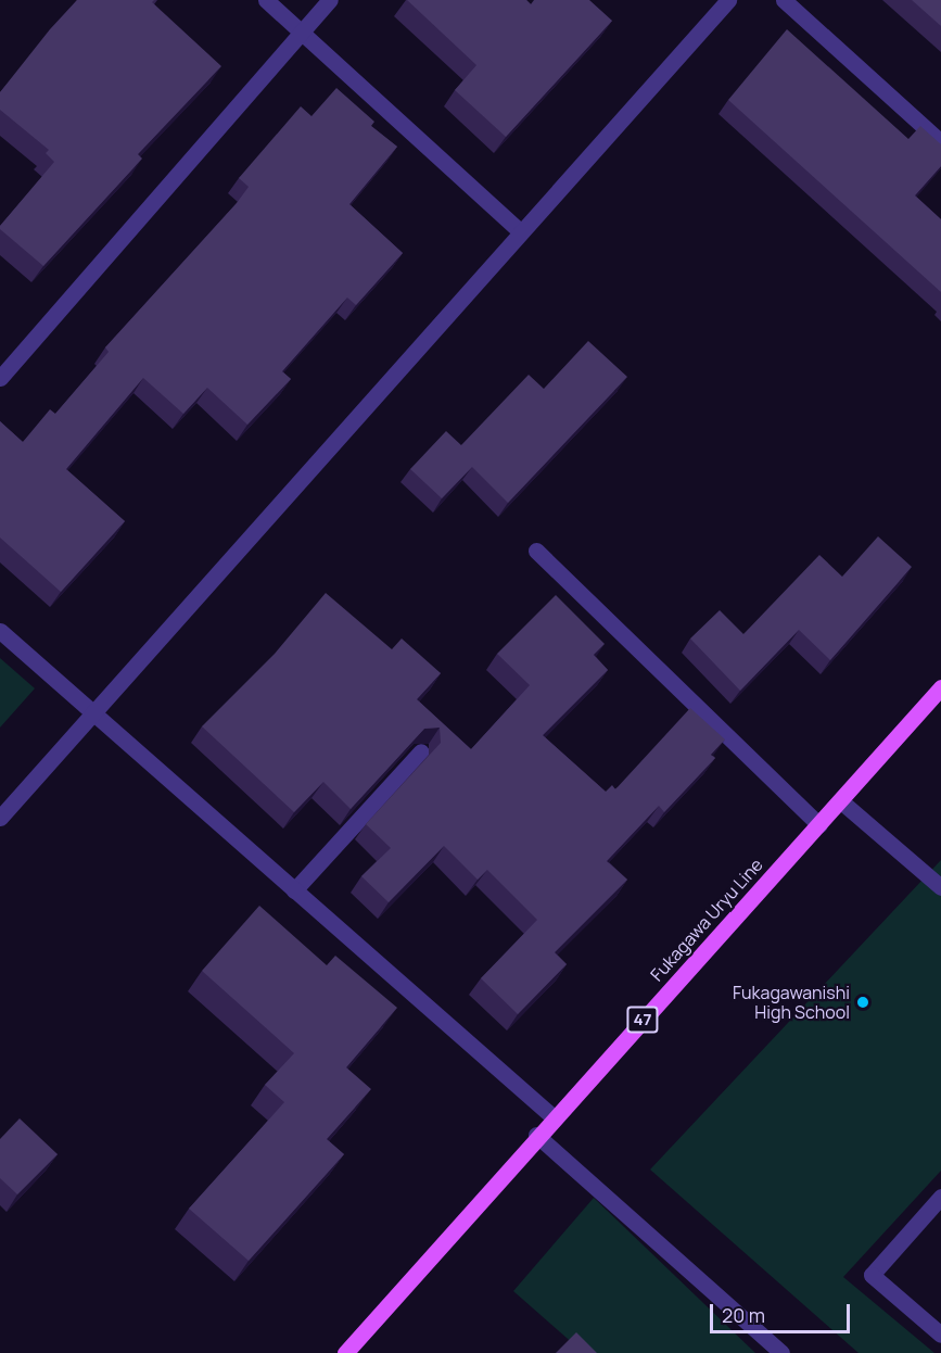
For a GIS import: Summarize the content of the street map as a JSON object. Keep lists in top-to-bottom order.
{
  "streets": {
    "main road": ["Fukagawa Uryu Line", "47"]
  },
  "places": ["Fukagawanishi High School"],
  "scale_bar": "20 m"
}
